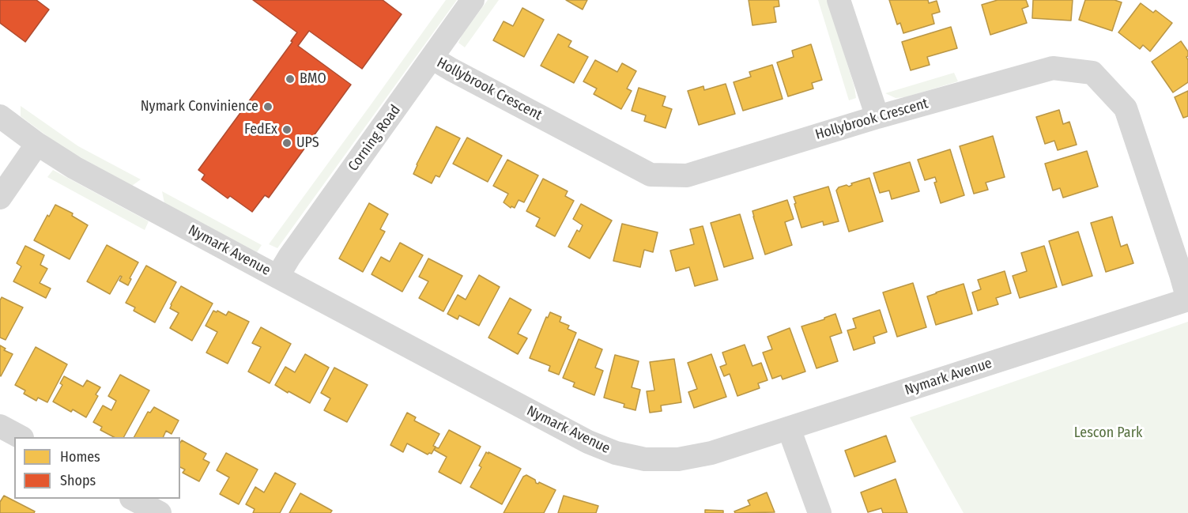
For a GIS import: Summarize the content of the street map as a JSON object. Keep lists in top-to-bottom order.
{
  "streets": {
    "street": ["Hollybrook Crescent", "Corning Road", "Nymark Avenue"]
  },
  "crossings": [
    ["Hollybrook Crescent", "Corning Road"],
    ["Hollybrook Crescent", "Nymark Avenue"],
    ["Corning Road", "Nymark Avenue"]
  ],
  "parks": ["Lescon Park"],
  "places": [
    "BMO",
    "Nymark Convinience",
    "FedEx",
    "UPS"
  ],
  "legend": ["Homes", "Shops"]
}
